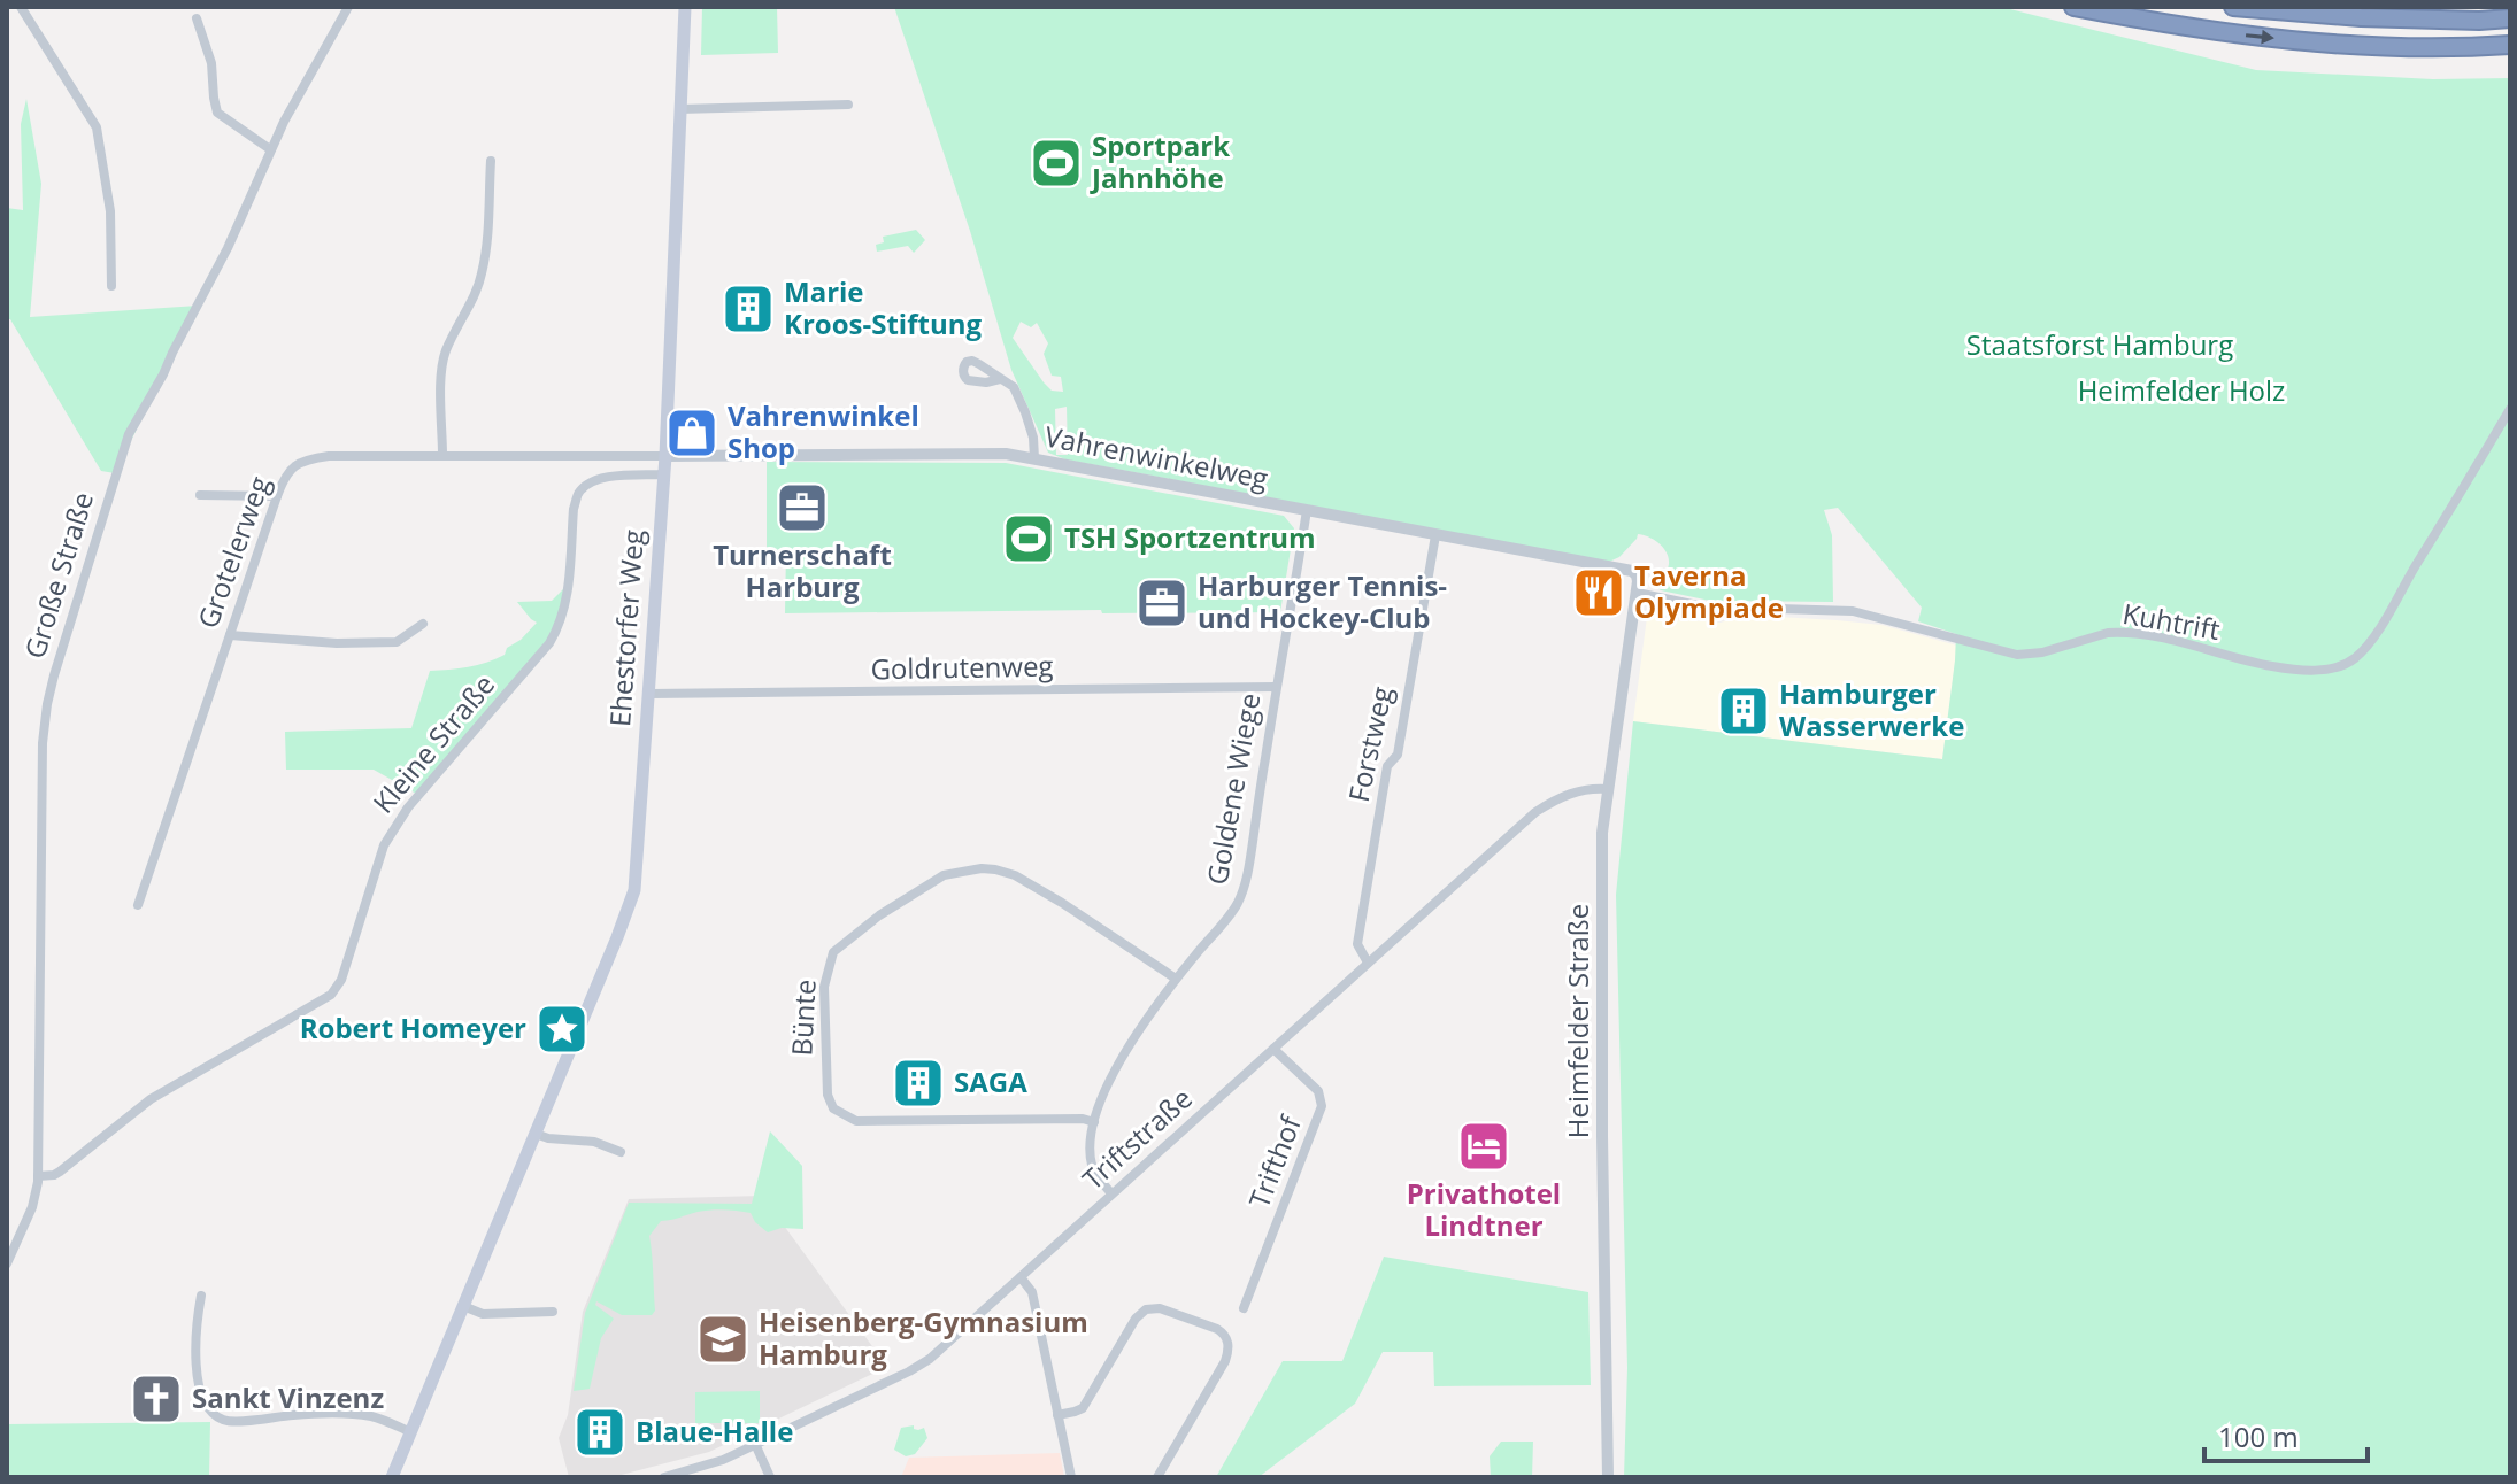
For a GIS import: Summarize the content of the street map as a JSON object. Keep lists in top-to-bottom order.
{
  "streets": {
    "main road": ["Ehestorfer Weg"],
    "street": [
      "Vahrenwinkelweg",
      "Grotelerweg",
      "Große Straße",
      "Kuhtrift",
      "Goldrutenweg",
      "Kleine Straße",
      "Forstweg",
      "Goldene Wiege",
      "Bünte",
      "Heimfelder Straße",
      "Triftstraße",
      "Trifthof"
    ]
  },
  "crossings": [
    ["Vahrenwinkelweg", "Grotelerweg"],
    ["Vahrenwinkelweg", "Ehestorfer Weg"],
    ["Vahrenwinkelweg", "Forstweg"],
    ["Vahrenwinkelweg", "Goldene Wiege"],
    ["Vahrenwinkelweg", "Heimfelder Straße"],
    ["Grotelerweg", "Ehestorfer Weg"],
    ["Große Straße", "Kleine Straße"],
    ["Kuhtrift", "Heimfelder Straße"],
    ["Ehestorfer Weg", "Goldrutenweg"],
    ["Ehestorfer Weg", "Kleine Straße"],
    ["Goldrutenweg", "Goldene Wiege"],
    ["Forstweg", "Triftstraße"],
    ["Goldene Wiege", "Bünte"],
    ["Goldene Wiege", "Triftstraße"],
    ["Heimfelder Straße", "Triftstraße"],
    ["Triftstraße", "Trifthof"]
  ],
  "parks": ["Staatsforst Hamburg", "Heimfelder Holz"],
  "places": {
    "sports": ["Sportpark Jahnhöhe", "TSH Sportzentrum"],
    "building": [
      "Marie Kroos-Stiftung",
      "Hamburger Wasserwerke",
      "SAGA",
      "Blaue-Halle"
    ],
    "shop": ["Vahrenwinkel Shop"],
    "office": ["Turnerschaft Harburg", "Harburger Tennis- und Hockey-Club"],
    "restaurant": ["Taverna Olympiade"],
    "place": ["Robert Homeyer"],
    "hotel": ["Privathotel Lindtner"],
    "school or university": ["Heisenberg-Gymnasium Hamburg"],
    "church": ["Sankt Vinzenz"]
  },
  "scale_bar": "100 m"
}
